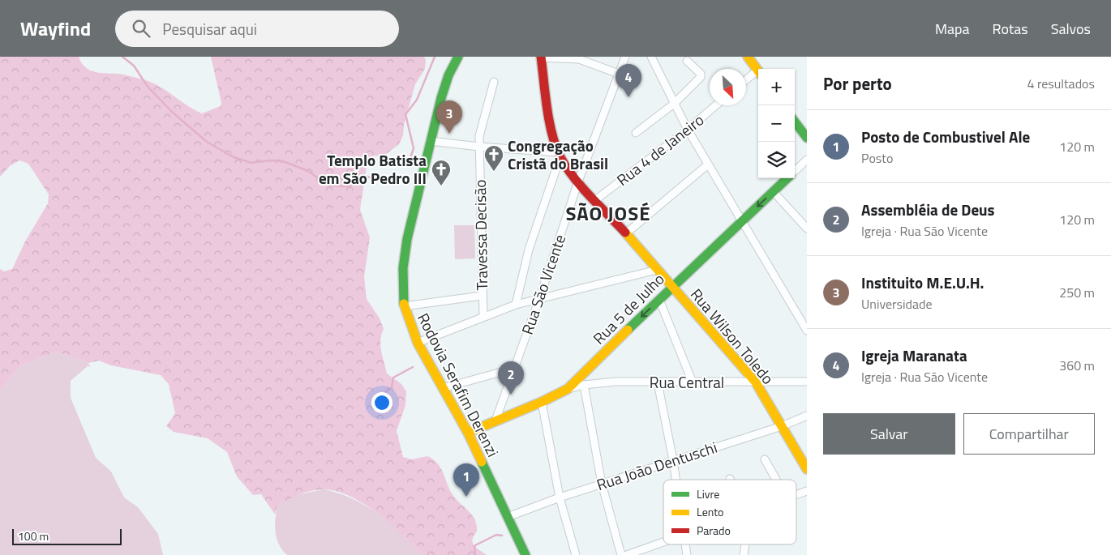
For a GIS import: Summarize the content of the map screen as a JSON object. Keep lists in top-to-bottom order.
{
  "streets": {
    "street": [
      "Rua 4 de Janeiro",
      "Travessa Decisão",
      "Rua São Vicente",
      "Rua 5 de Julho",
      "Rua Wilson Toledo",
      "Rua Central",
      "Rodovia Serafim Derenzi",
      "Rua João Dentuschi"
    ]
  },
  "crossings": [
    ["Rua 4 de Janeiro", "Rua Wilson Toledo"],
    ["Rua São Vicente", "Rua 5 de Julho"],
    ["Rua São Vicente", "Rua Wilson Toledo"],
    ["Rua 5 de Julho", "Rua Wilson Toledo"],
    ["Rua 5 de Julho", "Rua Central"],
    ["Rua 5 de Julho", "Rodovia Serafim Derenzi"],
    ["Rua Wilson Toledo", "Rua Central"],
    ["Rua Wilson Toledo", "Rua João Dentuschi"],
    ["Rodovia Serafim Derenzi", "Rua João Dentuschi"]
  ],
  "one_way": ["Rua 5 de Julho"],
  "districts": ["SÃO JOSÉ"],
  "places": {
    "church": ["Congregação Cristã do Brasil", "Templo Batista em São Pedro III"]
  },
  "legend": ["Livre", "Lento", "Parado"],
  "scale_bar": "100 m",
  "north": "bottom right",
  "page": {
    "header": "Wayfind",
    "search": "Pesquisar aqui",
    "nav": ["Mapa", "Rotas", "Salvos"],
    "heading": ["Por perto", "4 resultados"],
    "pins": [
      "4",
      "3",
      "2",
      "1"
    ],
    "map_buttons": ["+", "−"],
    "list": [
      {
        "mark": "1",
        "name": "Posto de Combustivel Ale",
        "note": "Posto",
        "value": "120 m"
      },
      {
        "mark": "2",
        "name": "Assembléia de Deus",
        "note": "Igreja · Rua São Vicente",
        "value": "120 m"
      },
      {
        "mark": "3",
        "name": "Instituito M.E.U.H.",
        "note": "Universidade",
        "value": "250 m"
      },
      {
        "mark": "4",
        "name": "Igreja Maranata",
        "note": "Igreja · Rua São Vicente",
        "value": "360 m"
      }
    ],
    "buttons": ["Salvar", "Compartilhar"],
    "scale": "100 m"
  }
}
